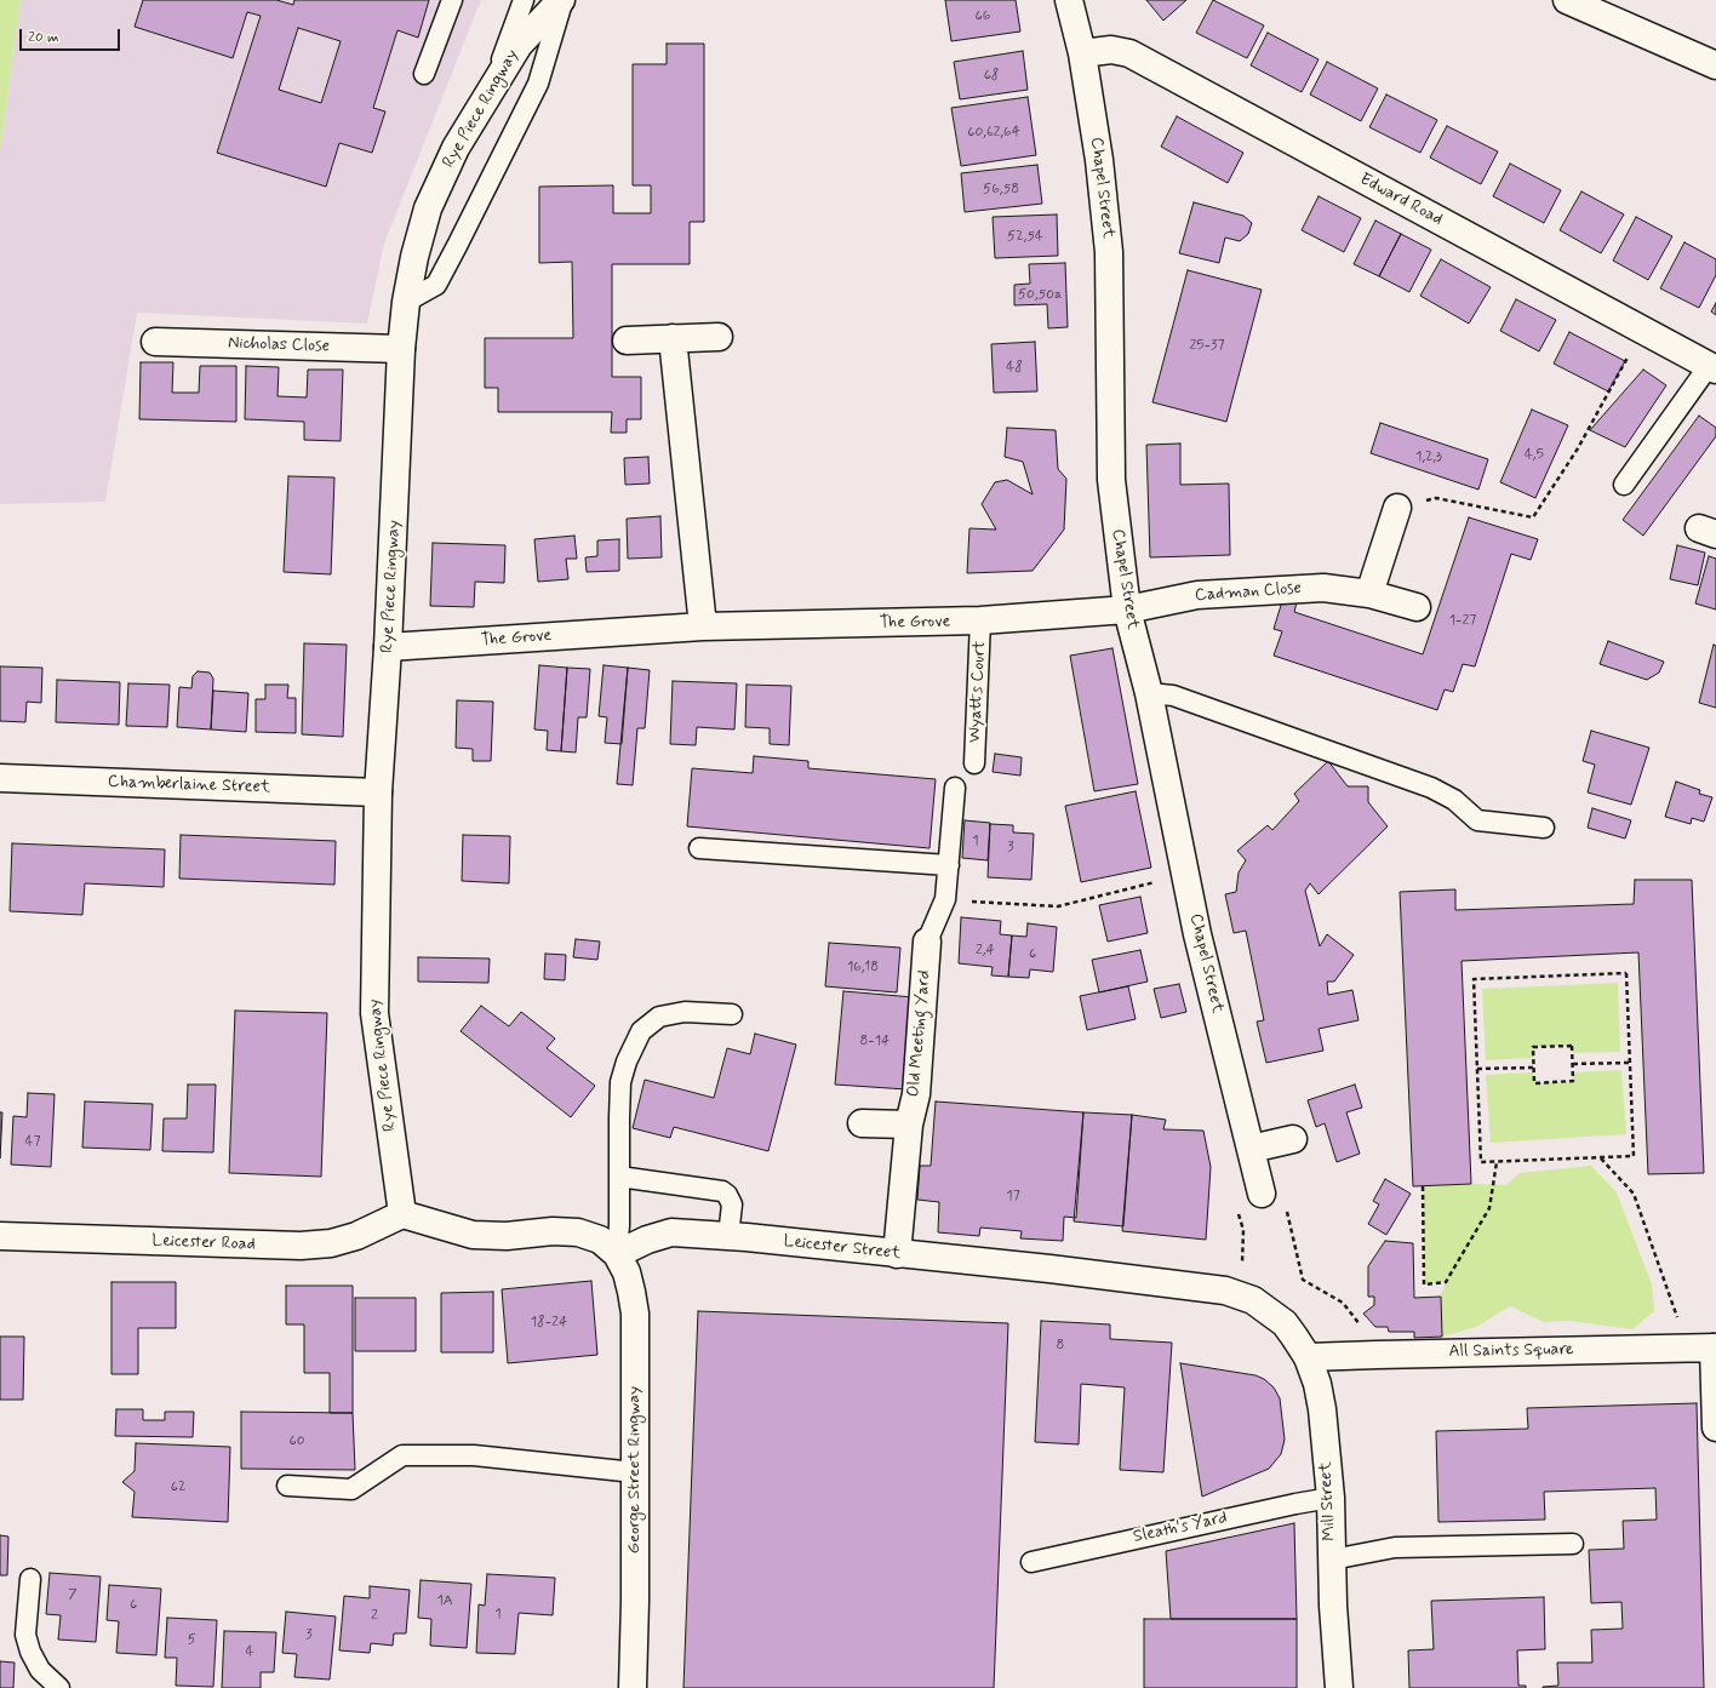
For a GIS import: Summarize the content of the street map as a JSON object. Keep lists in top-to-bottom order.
{
  "streets": {
    "street": [
      "Rye Piece Ringway",
      "Chapel Street",
      "Edward Road",
      "Nicholas Close",
      "Cadman Close",
      "The Grove",
      "Chamberlaine Street",
      "Old Meeting Yard",
      "Leicester Road",
      "Leicester Street",
      "All Saints Square",
      "George Street Ringway",
      "Mill Street"
    ],
    "lane": ["Wyatts Court", "Sleath's Yard"]
  },
  "crossings": [
    ["Rye Piece Ringway", "Nicholas Close"],
    ["Rye Piece Ringway", "The Grove"],
    ["Rye Piece Ringway", "Chamberlaine Street"],
    ["Rye Piece Ringway", "Leicester Road"],
    ["Chapel Street", "Edward Road"],
    ["Chapel Street", "Cadman Close"],
    ["Chapel Street", "The Grove"],
    ["Cadman Close", "The Grove"],
    ["The Grove", "Wyatts Court"],
    ["Old Meeting Yard", "Leicester Street"],
    ["Leicester Street", "George Street Ringway"],
    ["Leicester Street", "Mill Street"],
    ["All Saints Square", "Mill Street"],
    ["Mill Street", "Sleath's Yard"]
  ],
  "house_numbers": [
    "66",
    "68",
    "60,62,64",
    "56,58",
    "52,54",
    "50,50a",
    "25-37",
    "48",
    "4,5",
    "1,2,3",
    "1-27",
    "1",
    "3",
    "2,4",
    "6",
    "16,18",
    "8-14",
    "47",
    "17",
    "18-24",
    "8",
    "60",
    "62",
    "7",
    "1A",
    "6",
    "1",
    "2",
    "3",
    "5",
    "4"
  ],
  "scale_bar": "20 m"
}
